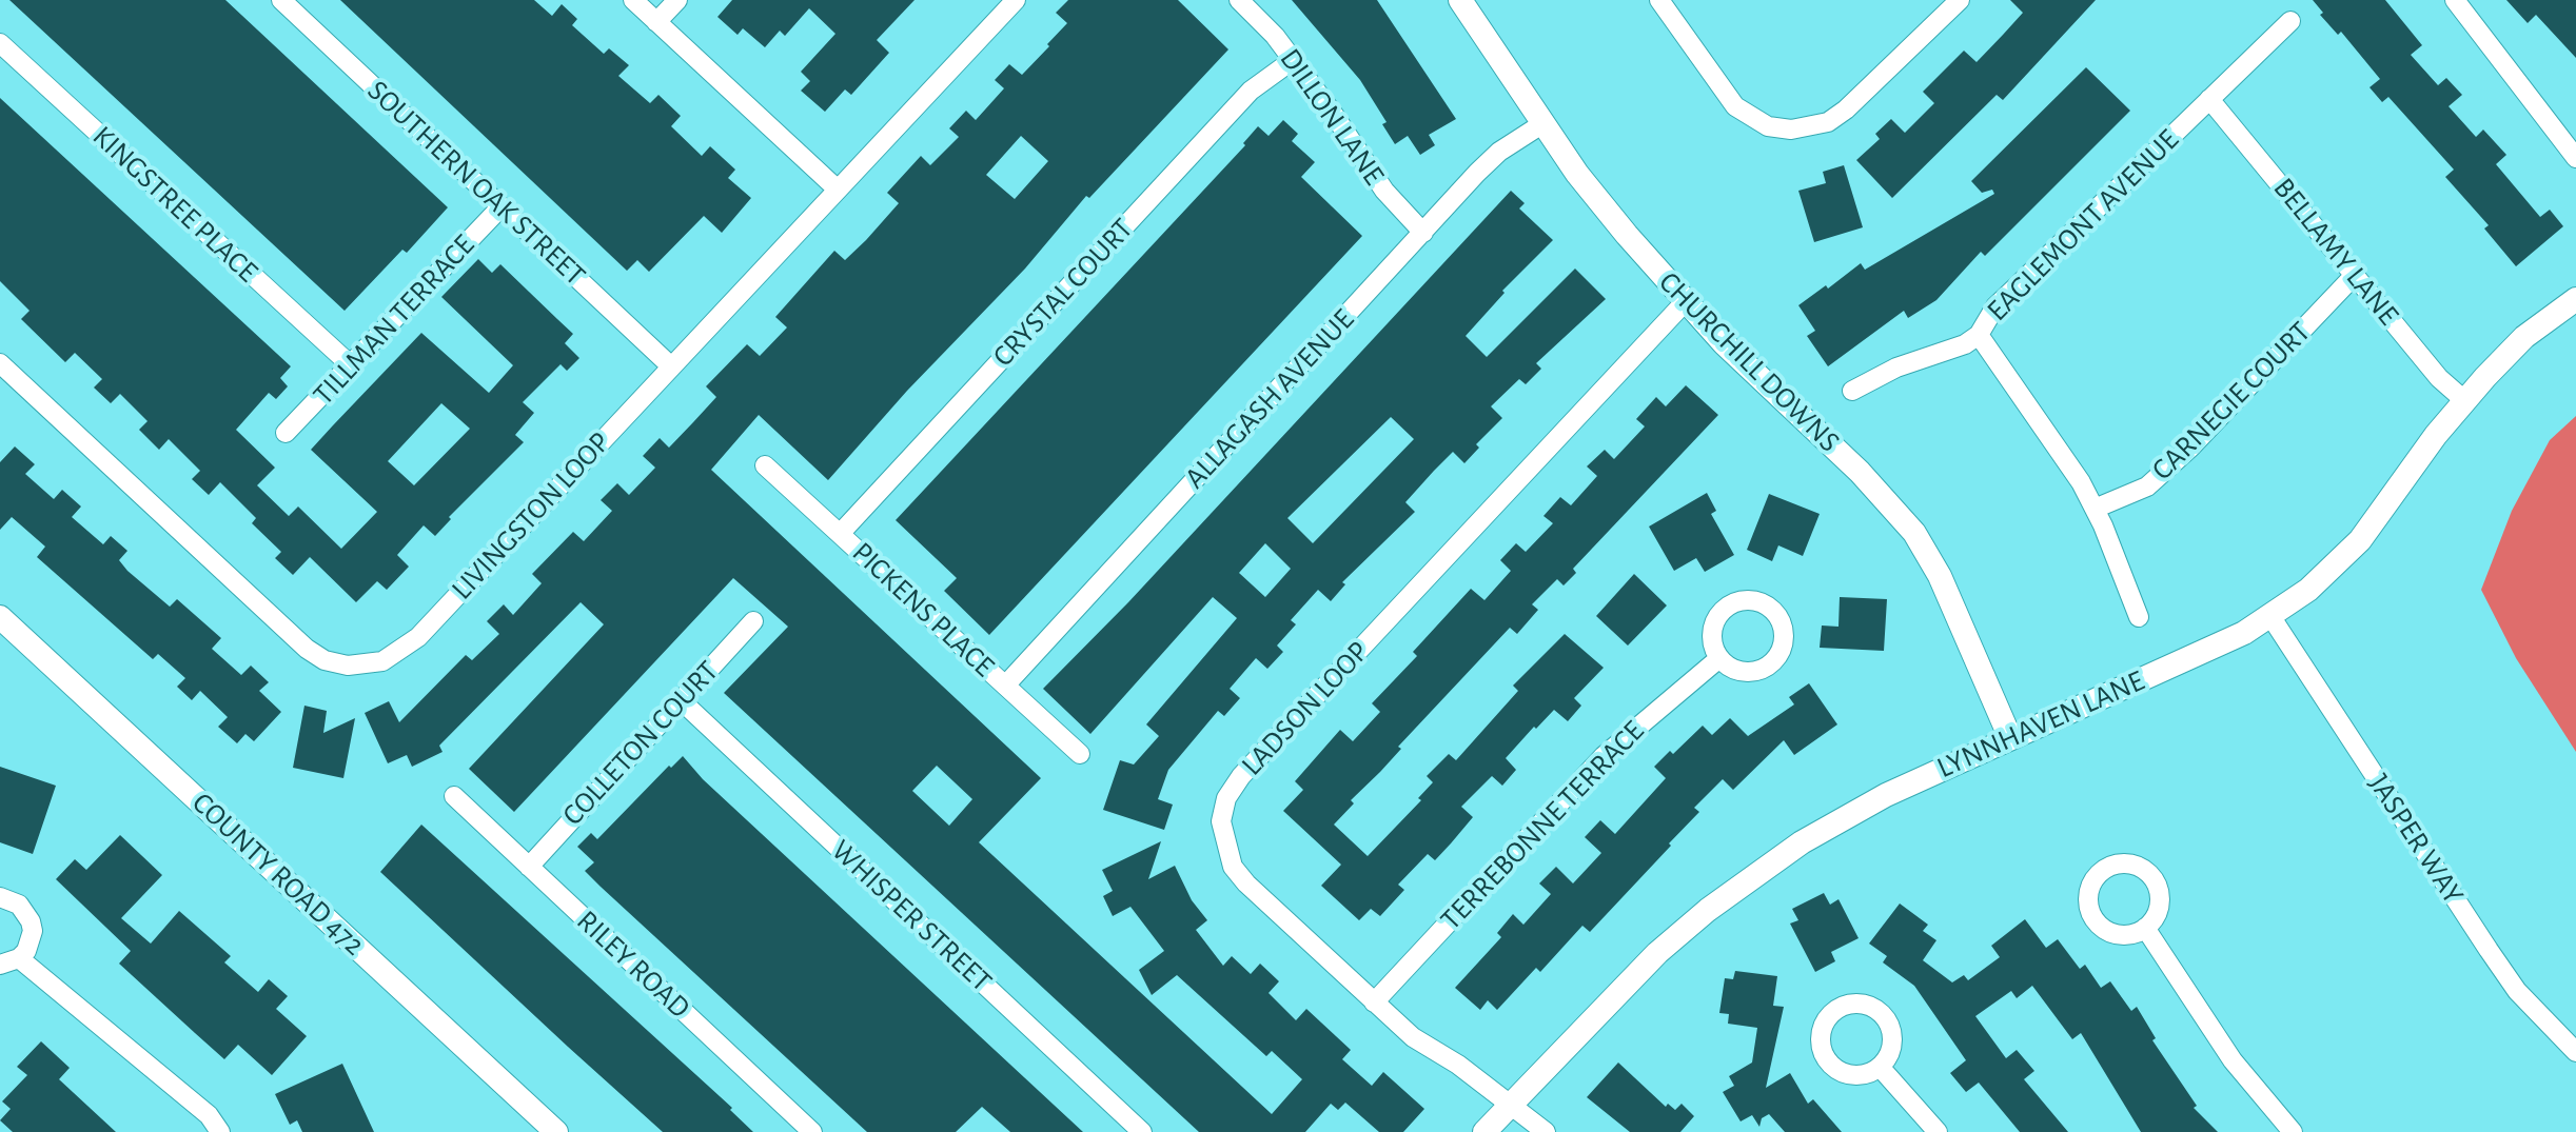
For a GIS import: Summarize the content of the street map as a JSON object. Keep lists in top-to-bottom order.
{
  "streets": {
    "street": [
      "DILLON LANE",
      "SOUTHERN OAK STREET",
      "KINGSTREE PLACE",
      "EAGLEMONT AVENUE",
      "BELLAMY LANE",
      "CRYSTAL COURT",
      "TILLMAN TERRACE",
      "CHURCHILL DOWNS",
      "ALLAGASH AVENUE",
      "CARNEGIE COURT",
      "LIVINGSTON LOOP",
      "PICKENS PLACE",
      "LADSON LOOP",
      "LYNNHAVEN LANE",
      "COLLETON COURT",
      "TERREBONNE TERRACE",
      "JASPER WAY",
      "COUNTY ROAD 472",
      "WHISPER STREET",
      "RILEY ROAD"
    ]
  },
  "crossings": [
    ["DILLON LANE", "CRYSTAL COURT"],
    ["DILLON LANE", "ALLAGASH AVENUE"],
    ["SOUTHERN OAK STREET", "TILLMAN TERRACE"],
    ["SOUTHERN OAK STREET", "LIVINGSTON LOOP"],
    ["KINGSTREE PLACE", "TILLMAN TERRACE"],
    ["EAGLEMONT AVENUE", "BELLAMY LANE"],
    ["BELLAMY LANE", "CARNEGIE COURT"],
    ["BELLAMY LANE", "LYNNHAVEN LANE"],
    ["CRYSTAL COURT", "PICKENS PLACE"],
    ["CHURCHILL DOWNS", "ALLAGASH AVENUE"],
    ["CHURCHILL DOWNS", "LADSON LOOP"],
    ["CHURCHILL DOWNS", "LYNNHAVEN LANE"],
    ["ALLAGASH AVENUE", "PICKENS PLACE"],
    ["LADSON LOOP", "LYNNHAVEN LANE"],
    ["LADSON LOOP", "TERREBONNE TERRACE"],
    ["LYNNHAVEN LANE", "JASPER WAY"],
    ["COLLETON COURT", "WHISPER STREET"],
    ["COLLETON COURT", "RILEY ROAD"]
  ]
}
